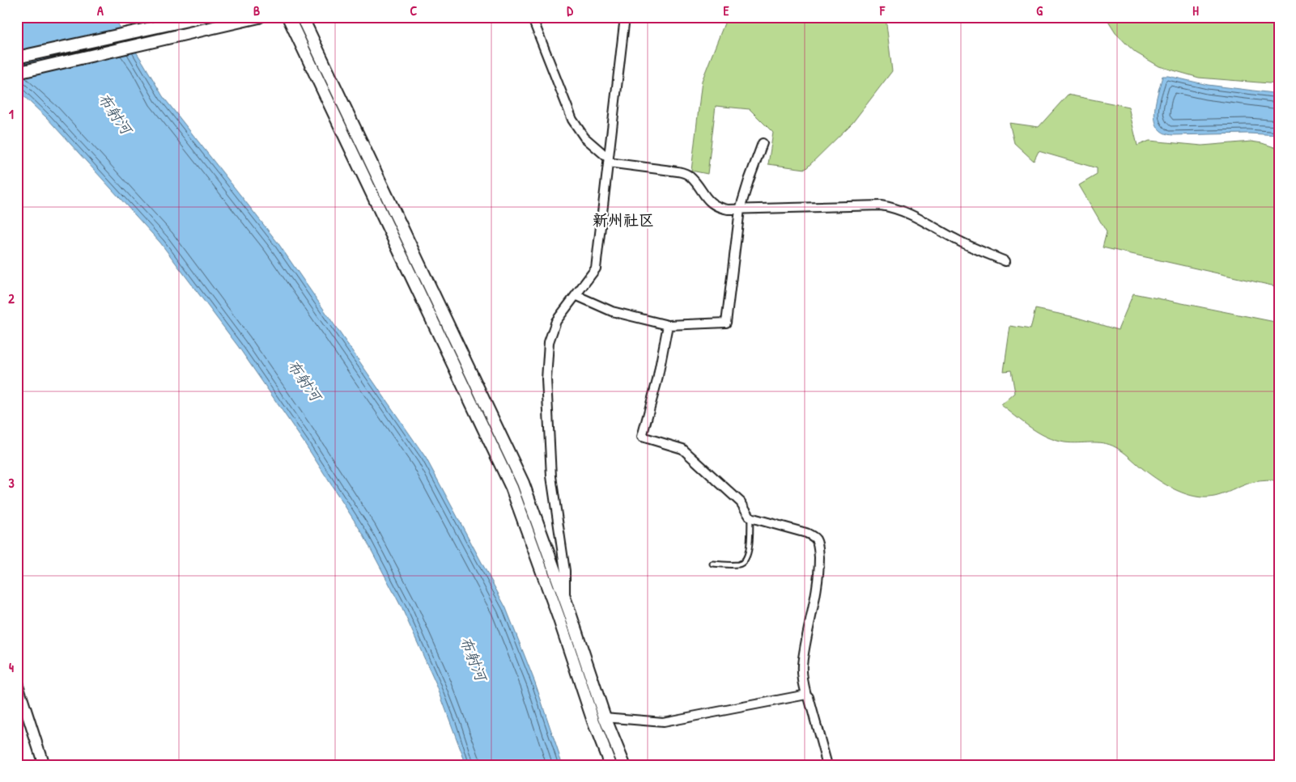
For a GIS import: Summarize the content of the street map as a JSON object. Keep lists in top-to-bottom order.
{
  "districts": ["新州社区"],
  "water": ["布射河"],
  "grid": {
    "columns": [
      "A",
      "B",
      "C",
      "D",
      "E",
      "F",
      "G",
      "H"
    ],
    "rows": [
      "1",
      "2",
      "3",
      "4"
    ]
  }
}
